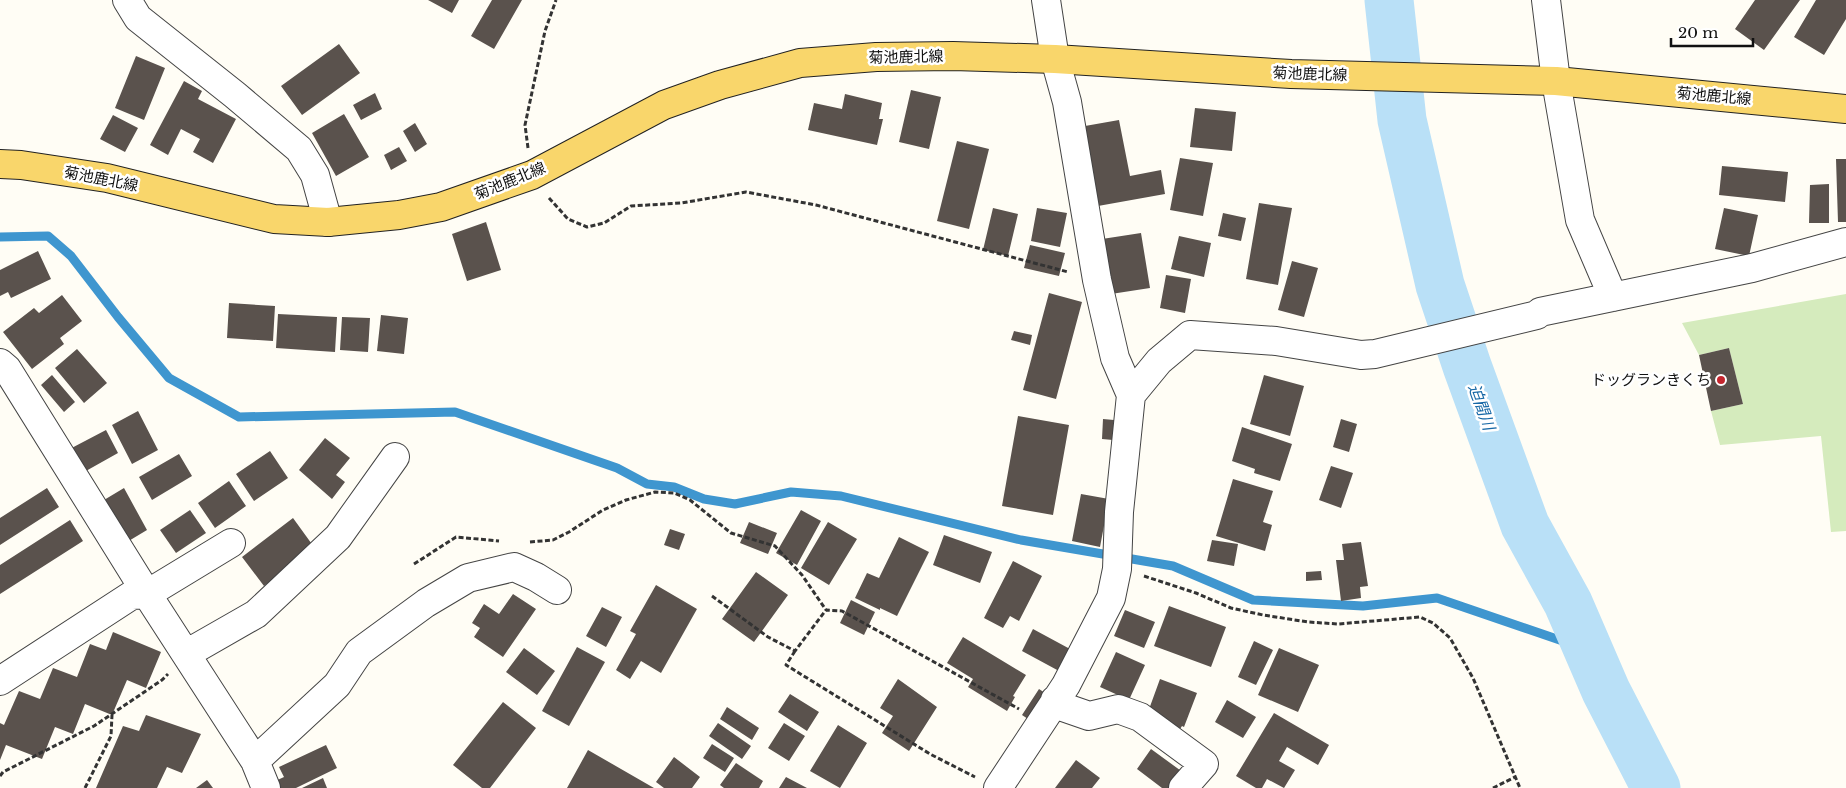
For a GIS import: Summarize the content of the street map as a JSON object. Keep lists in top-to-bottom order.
{
  "streets": {
    "main road": ["菊池鹿北線"]
  },
  "water": ["迫間川"],
  "places": ["ドッグランきくち"],
  "scale_bar": "20 m"
}
